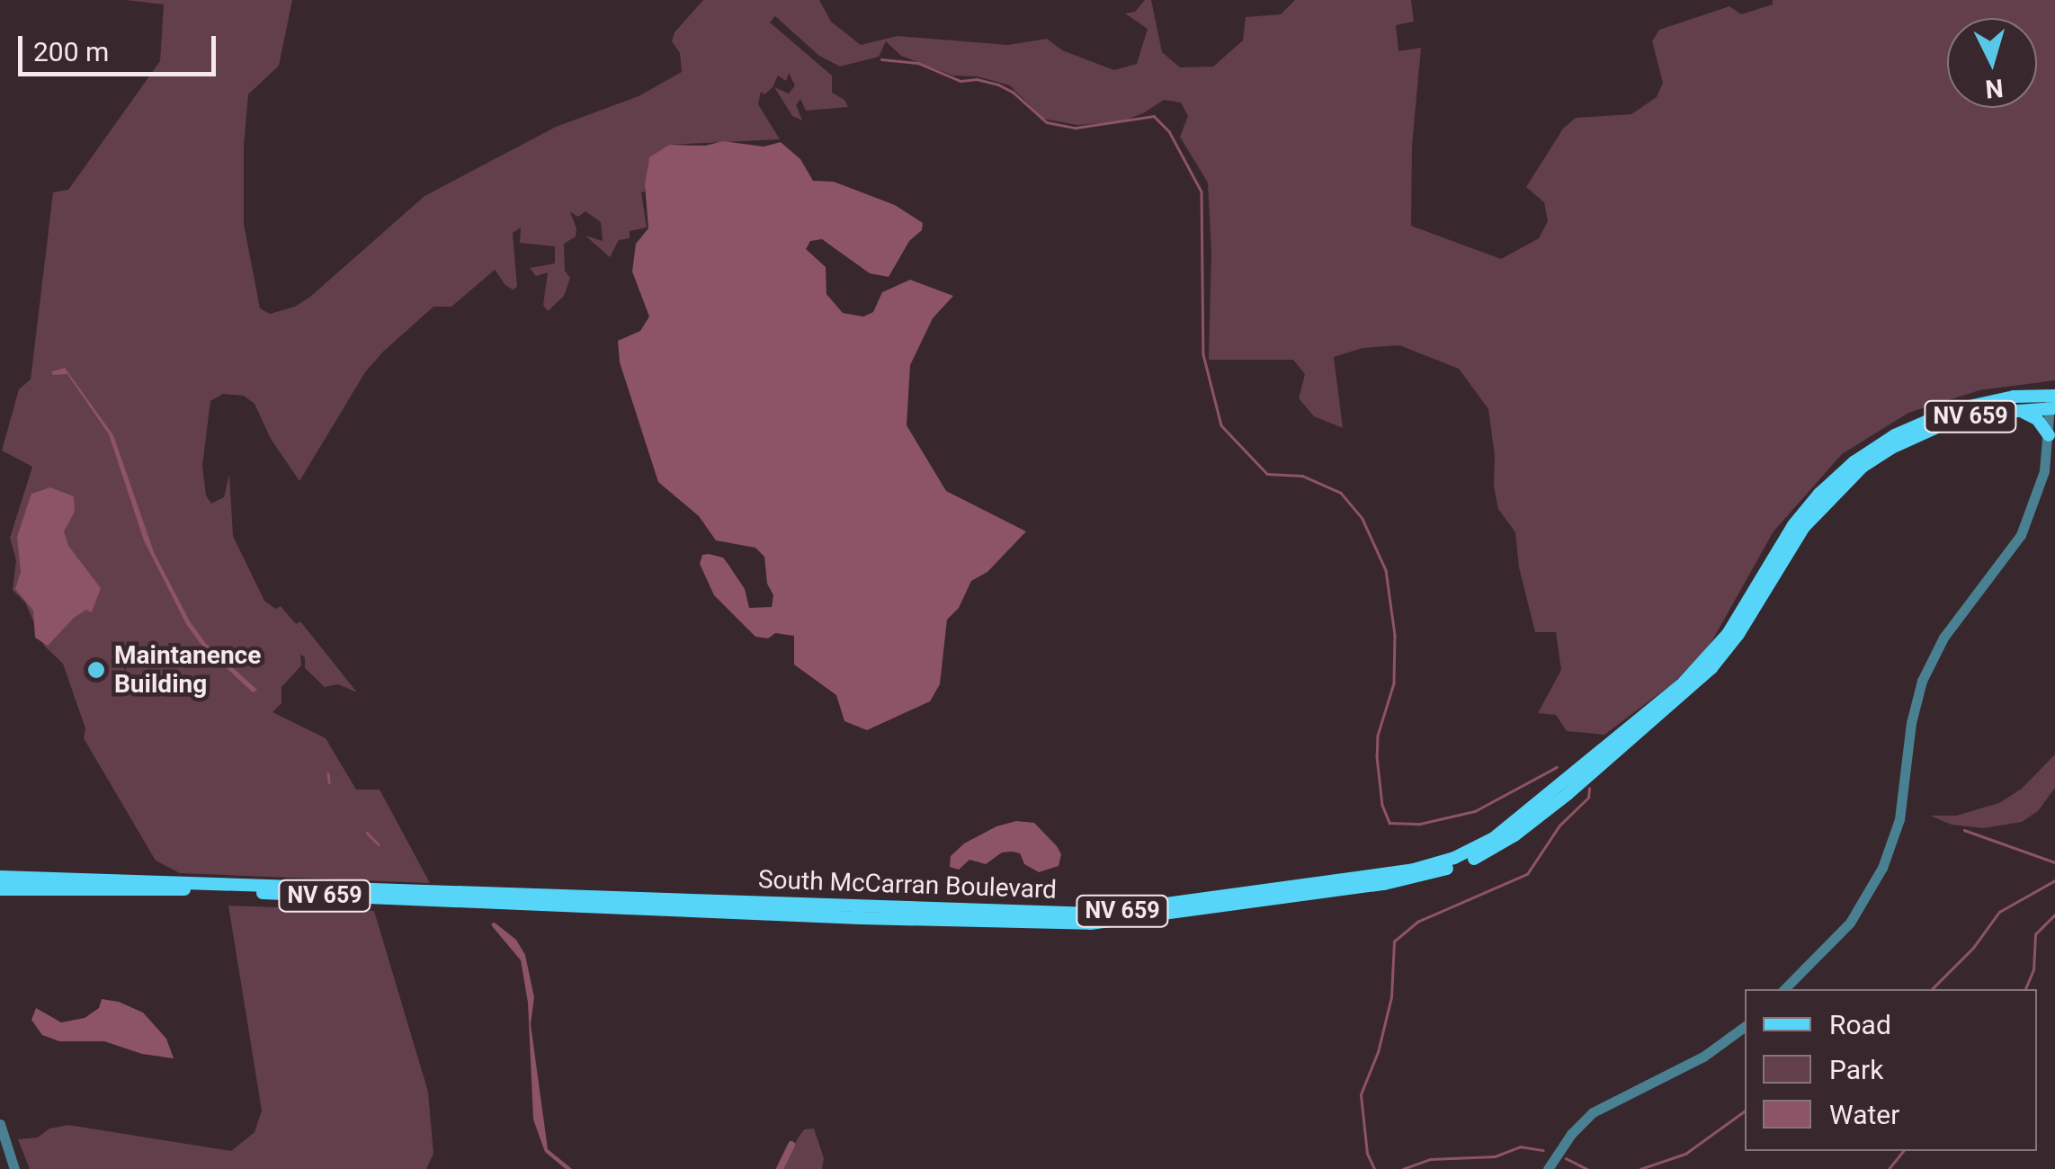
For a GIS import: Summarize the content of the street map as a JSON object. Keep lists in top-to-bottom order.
{
  "streets": {
    "main road": ["NV 659", "South McCarran Boulevard"]
  },
  "places": ["Maintanence Building"],
  "legend": ["Road", "Park", "Water"],
  "scale_bar": "200 m",
  "north": "bottom"
}
